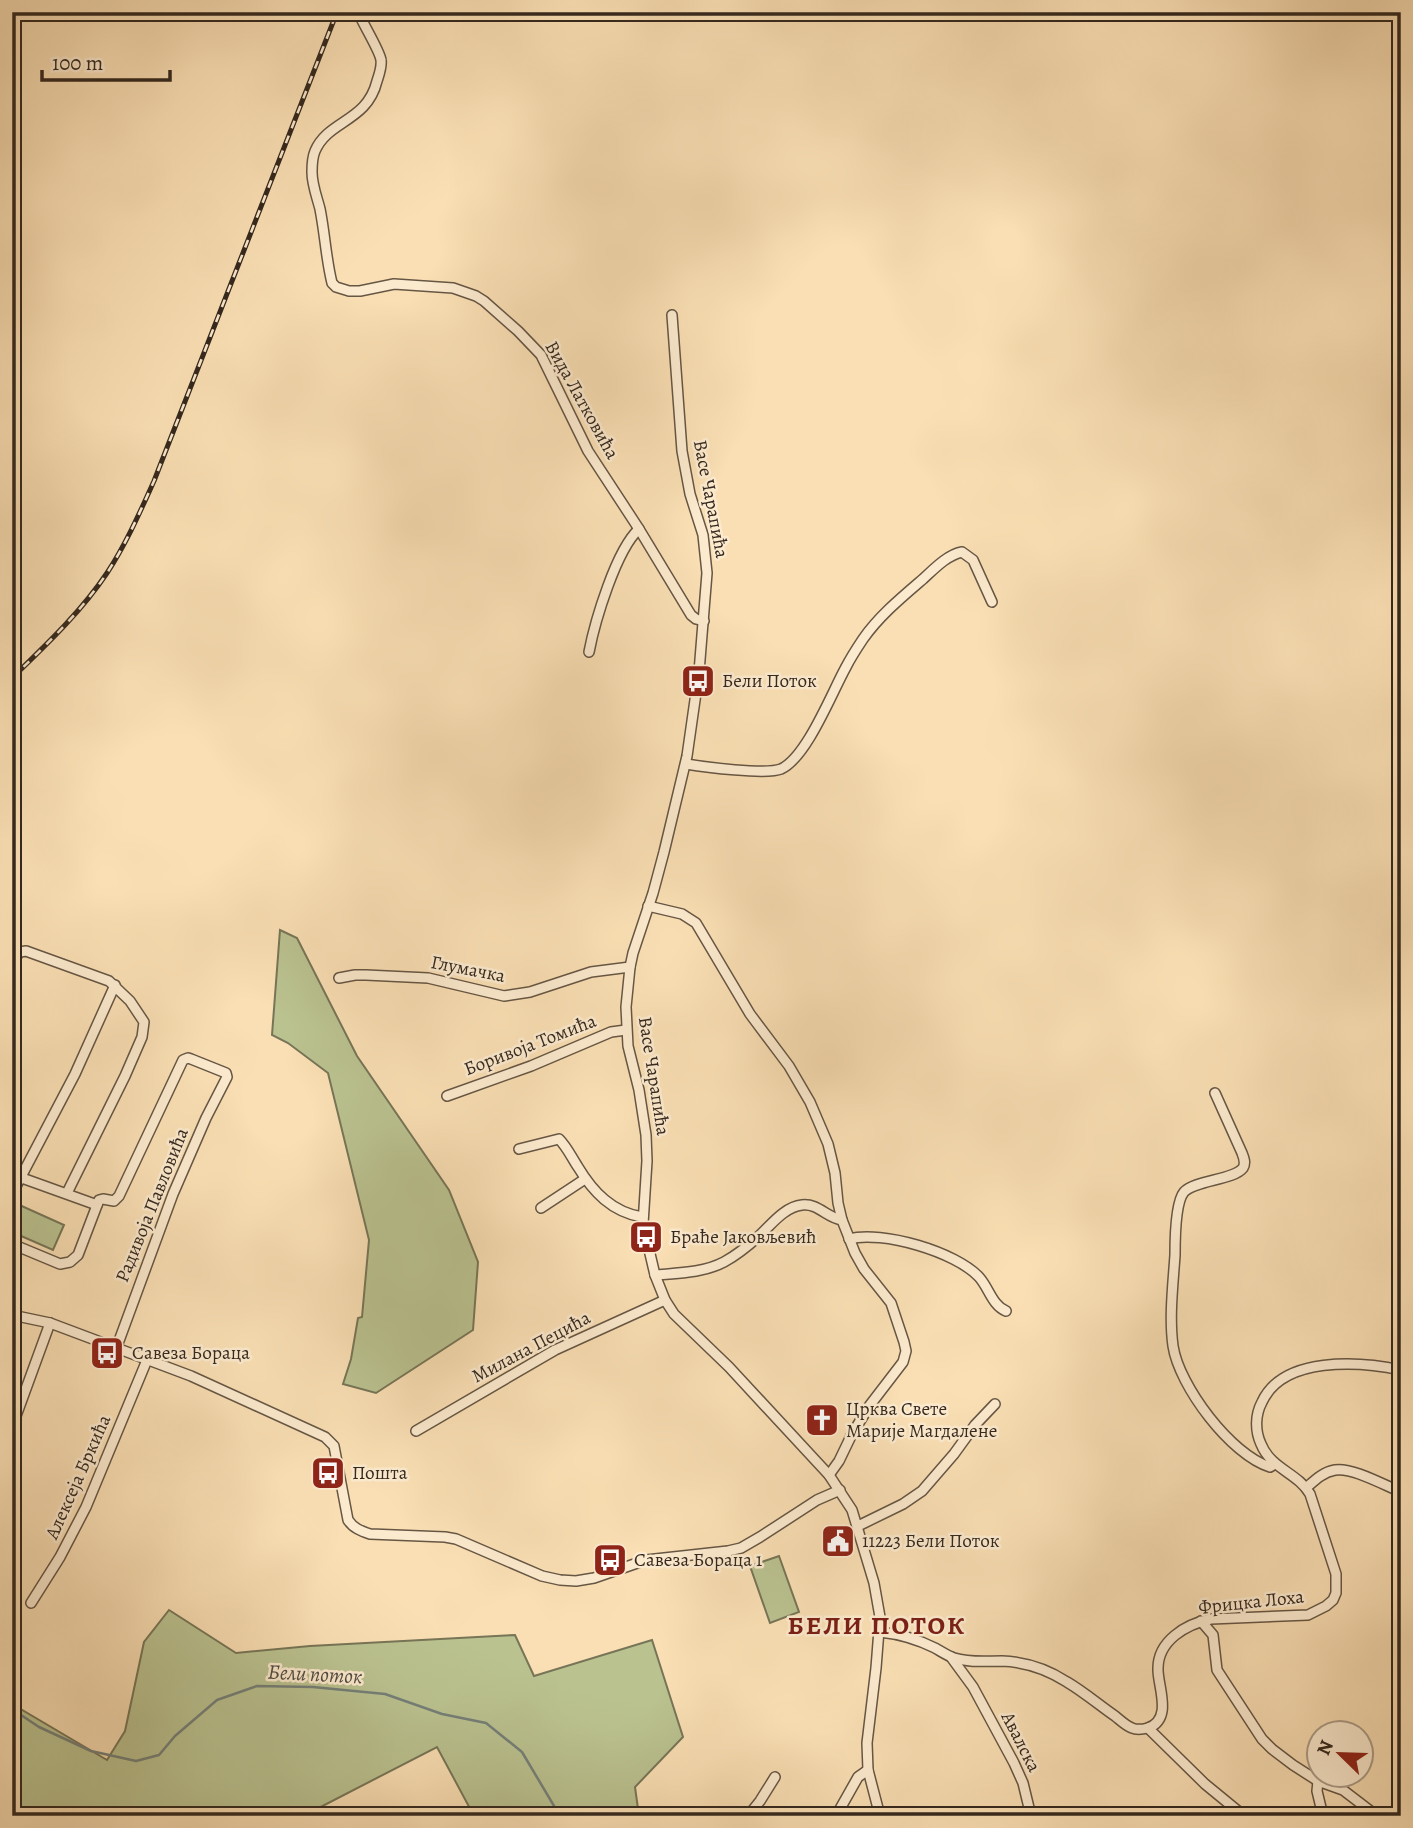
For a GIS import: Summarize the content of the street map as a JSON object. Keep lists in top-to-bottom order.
{
  "streets": {
    "street": [
      "Вида Латковића",
      "Васе Чарапића",
      "Глумачка",
      "Боривоја Томића",
      "Радивоја Павловића",
      "Милана Пецића",
      "Алексеја Бркића",
      "Фрицка Лоха",
      "Авалска"
    ]
  },
  "crossings": [
    ["Вида Латковића", "Васе Чарапића"],
    ["Васе Чарапића", "Глумачка"],
    ["Васе Чарапића", "Боривоја Томића"],
    ["Васе Чарапића", "Милана Пецића"],
    ["Васе Чарапића", "Авалска"]
  ],
  "districts": ["БЕЛИ ПОТОК"],
  "water": ["Бели поток"],
  "places": {
    "bus stop": [
      "Бели Поток",
      "Браће Јаковљевић",
      "Савеза Бораца",
      "Пошта",
      "Савеза Бораца 1"
    ],
    "church": ["Црква Свете Марије Магдалене"],
    "public building": ["11223 Бели Поток"]
  },
  "scale_bar": "100 m",
  "north": "top left"
}
